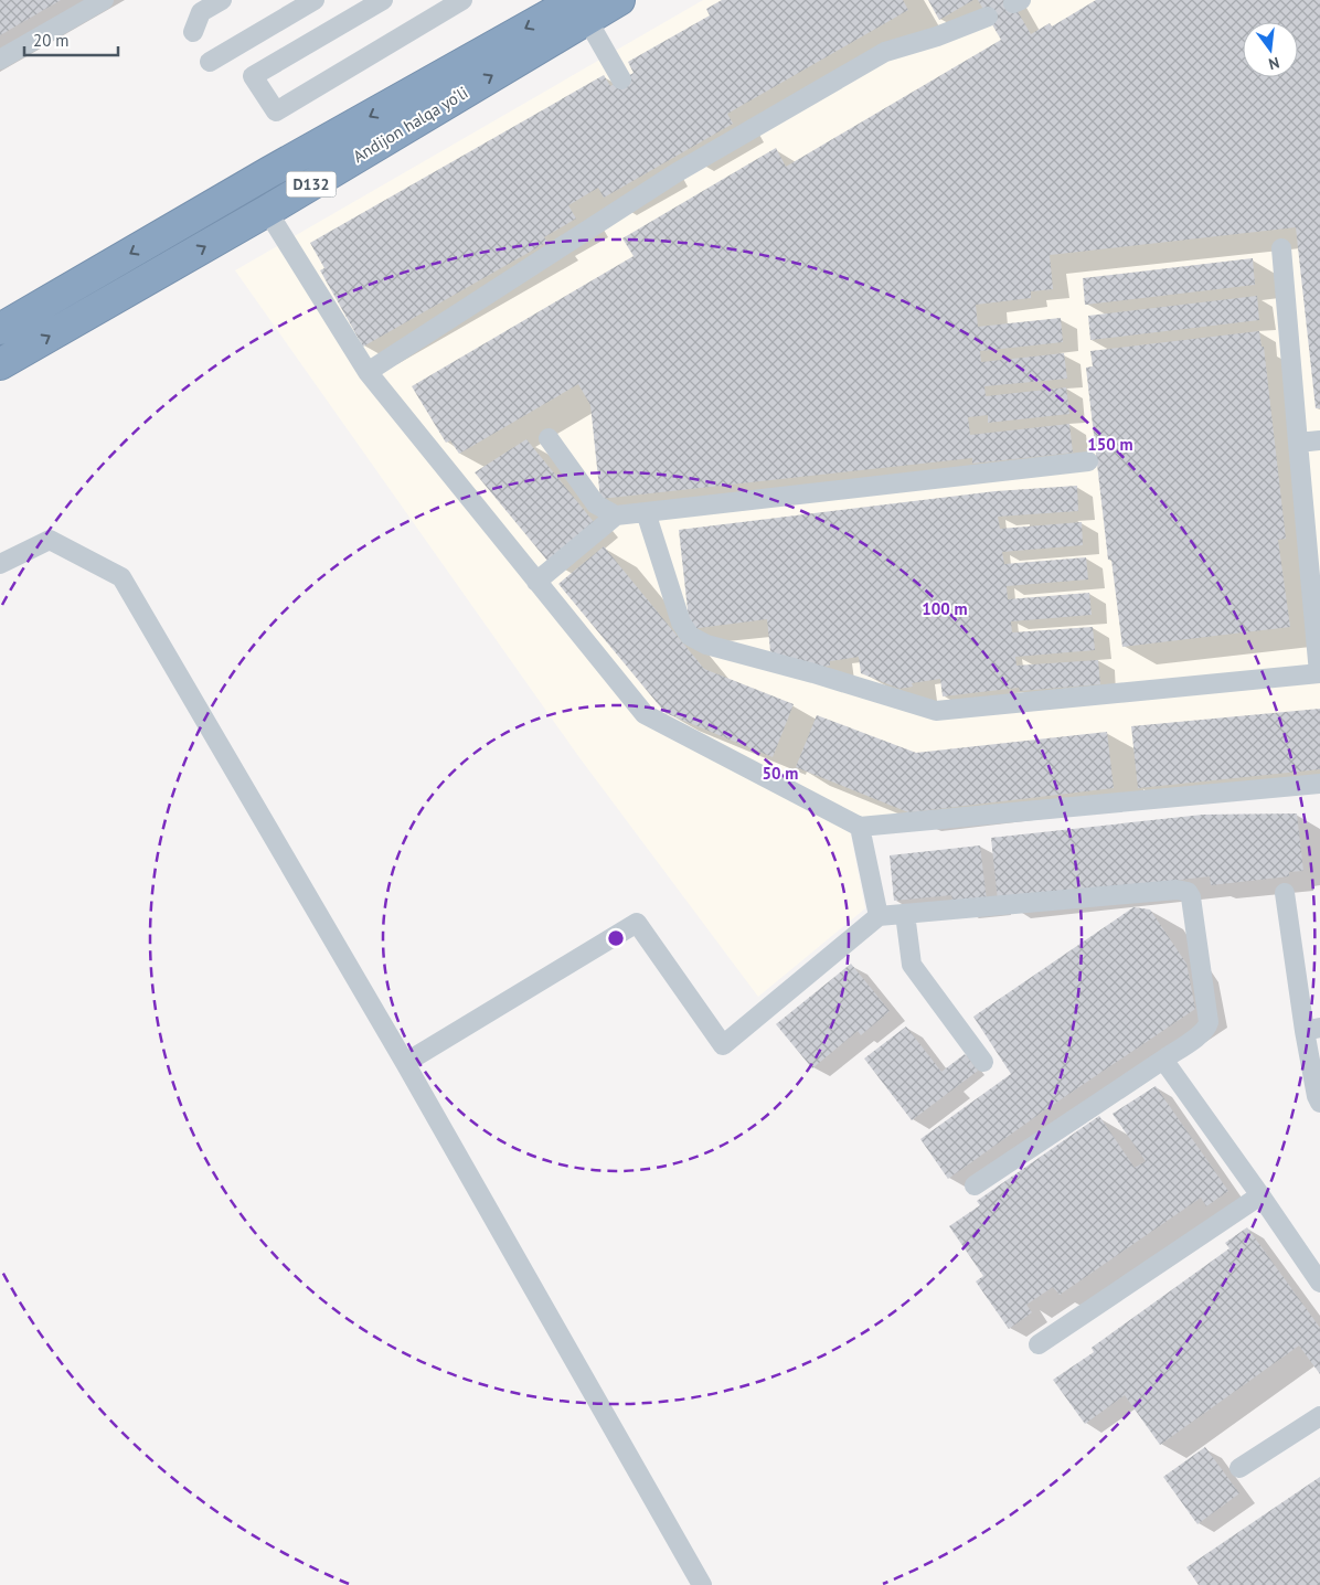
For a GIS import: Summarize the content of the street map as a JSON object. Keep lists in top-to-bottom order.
{
  "streets": {
    "highway": ["Andijon halqa yo‘li", "D132"]
  },
  "scale_bar": "20 m",
  "north": "bottom",
  "rings": ["150 m", "100 m", "50 m"]
}
